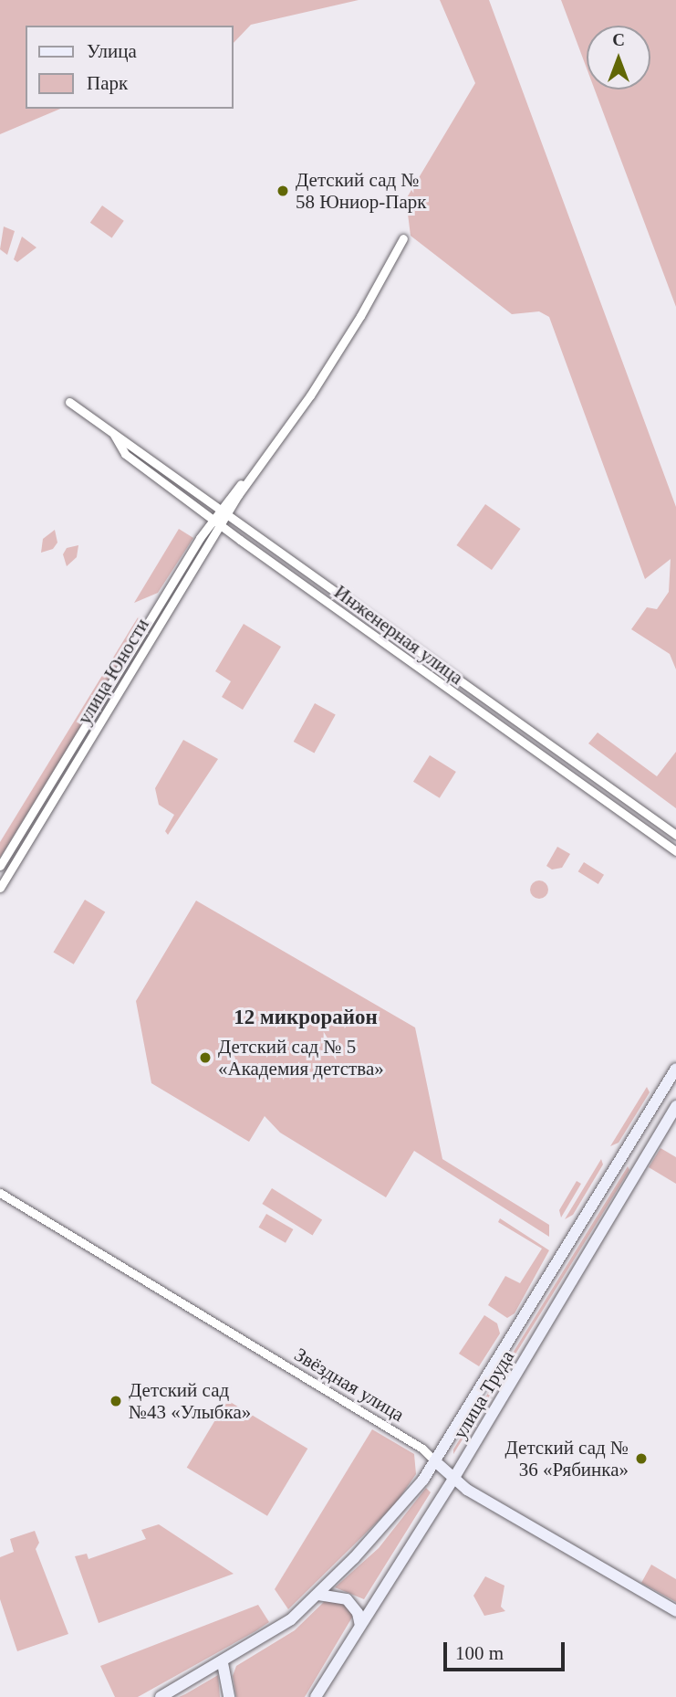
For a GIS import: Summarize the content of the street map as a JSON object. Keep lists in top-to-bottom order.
{
  "streets": {
    "main road": ["Звёздная улица", "улица Труда"],
    "street": ["Инженерная улица", "улица Юности"]
  },
  "crossings": [
    ["Инженерная улица", "улица Юности"],
    ["Звёздная улица", "улица Труда"]
  ],
  "districts": ["12 микрорайон"],
  "places": [
    "Детский сад № 58 Юниор-Парк",
    "Детский сад № 5 «Академия детства»",
    "Детский сад №43 «Улыбка»",
    "Детский сад № 36 «Рябинка»"
  ],
  "legend": ["Улица", "Парк"],
  "scale_bar": "100 m",
  "north": "top"
}
